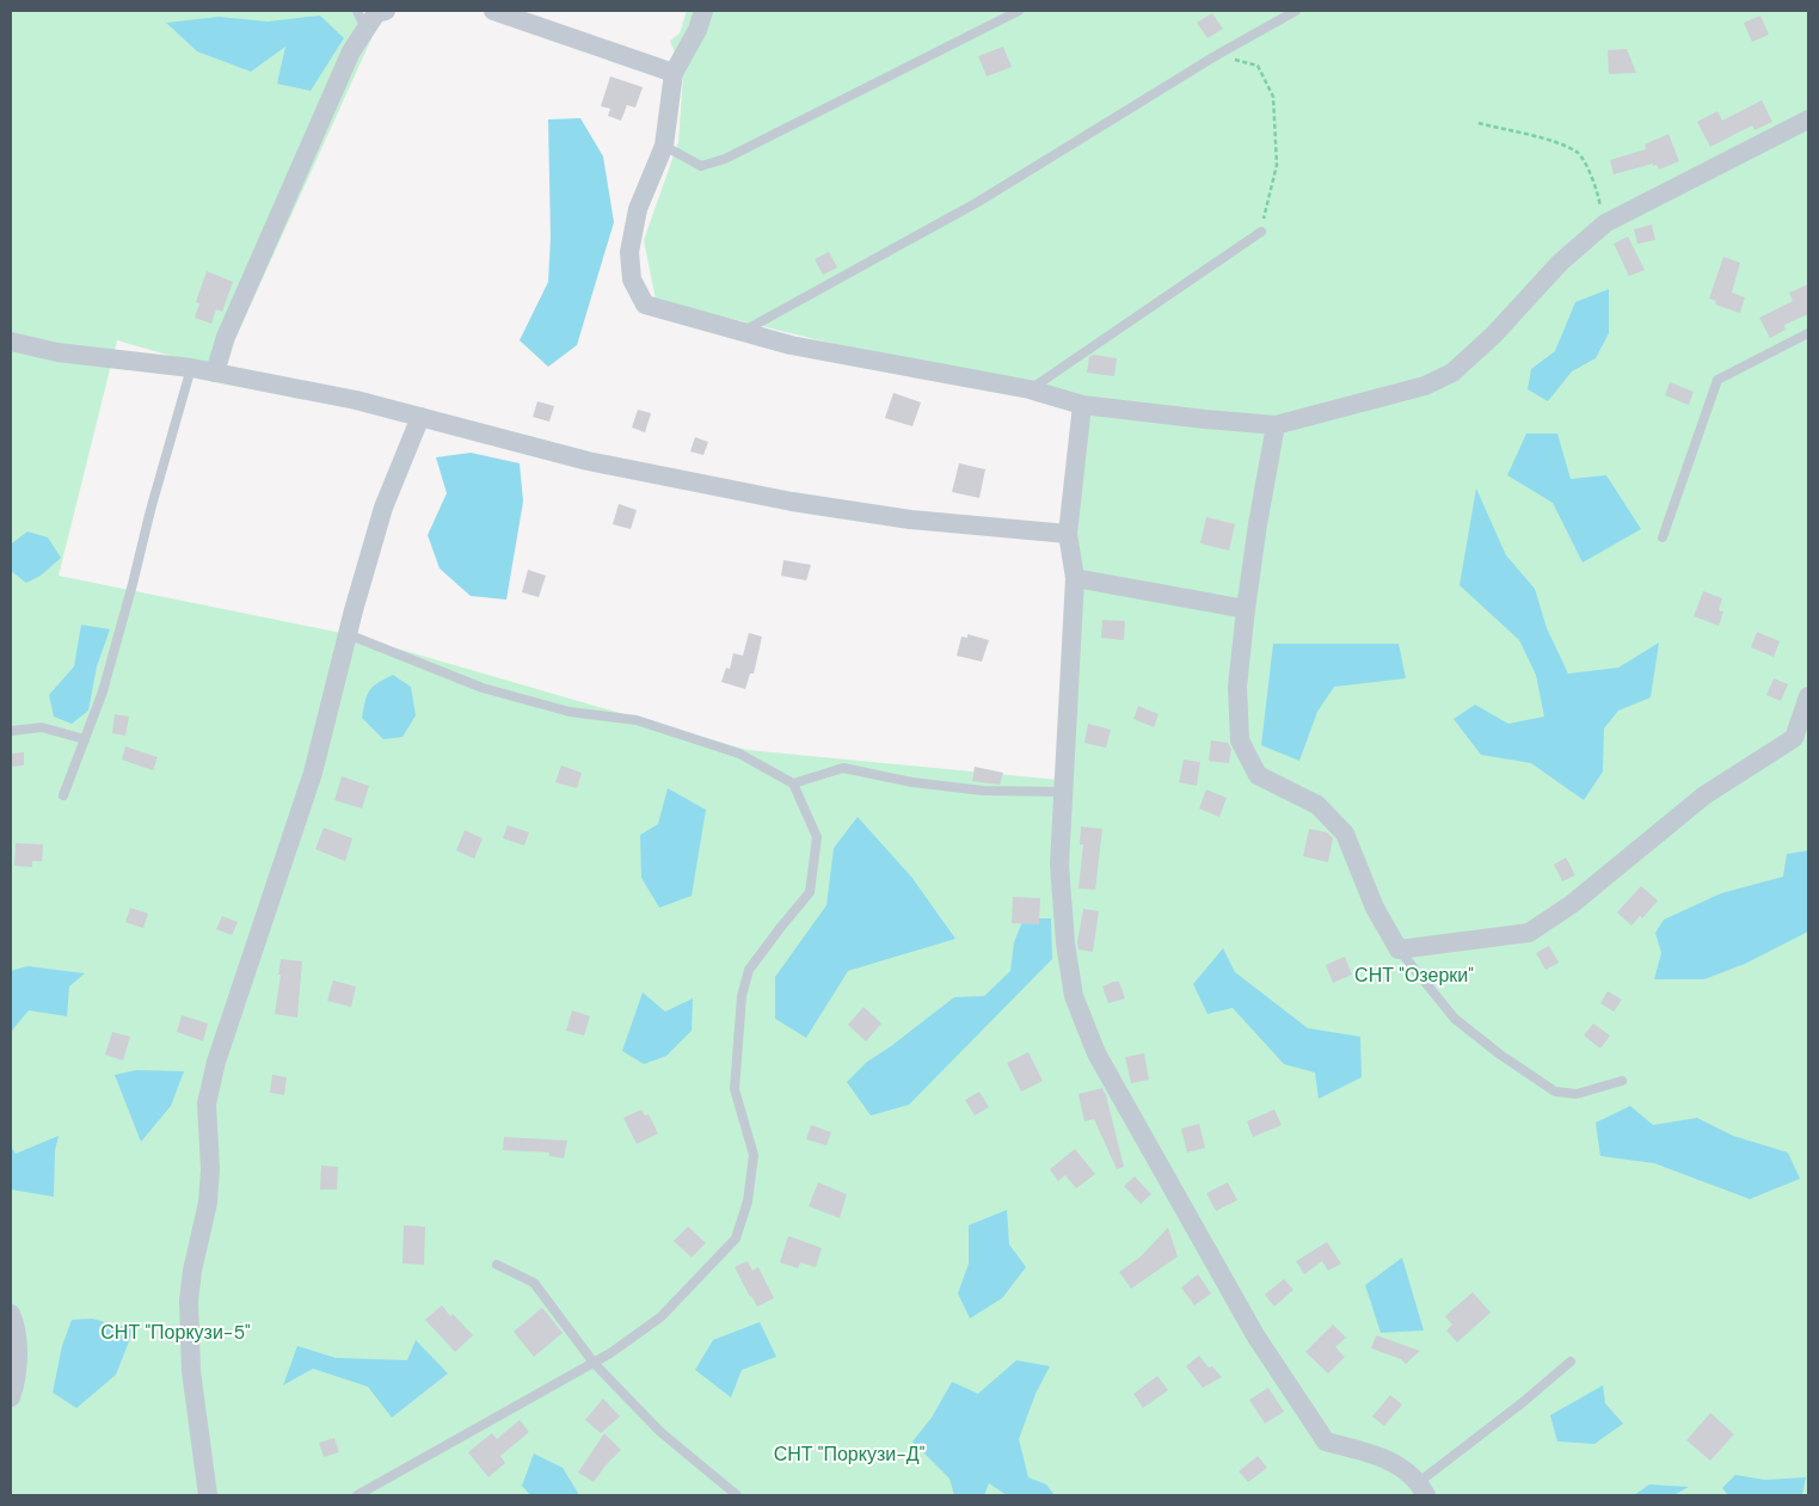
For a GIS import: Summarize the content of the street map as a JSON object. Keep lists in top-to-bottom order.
{
  "parks": ["СНТ \"Озерки\"", "СНТ \"Поркузи-5\"", "СНТ \"Поркузи-Д\""]
}
